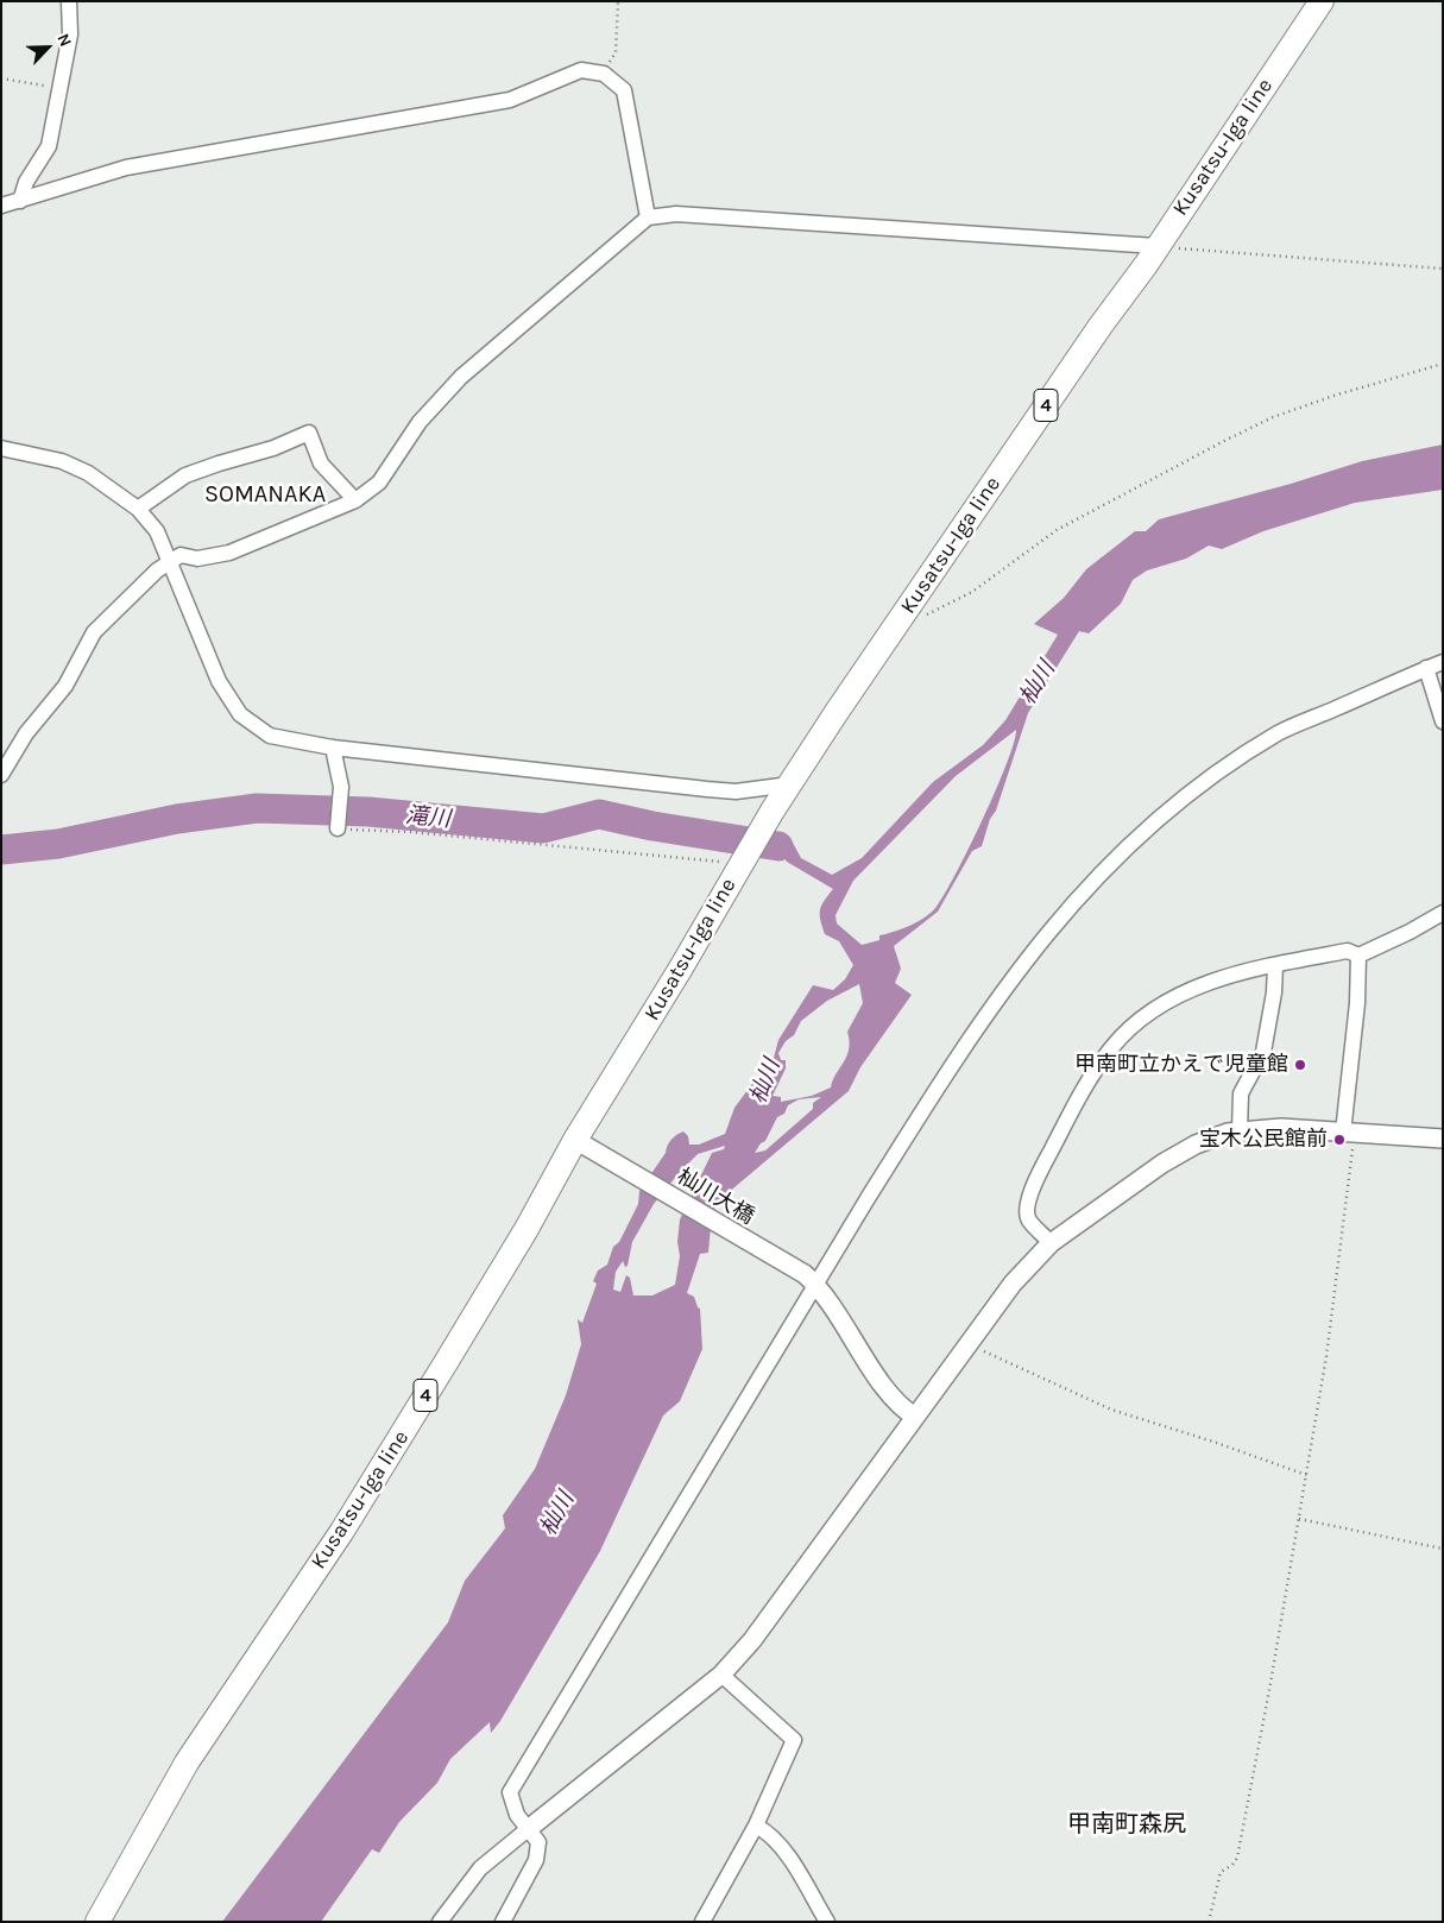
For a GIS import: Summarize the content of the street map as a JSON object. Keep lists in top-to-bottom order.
{
  "streets": {
    "main road": ["Kusatsu-Iga line", "4"],
    "street": ["杣川大橋"]
  },
  "crossings": [
    ["Kusatsu-Iga line", "杣川大橋"]
  ],
  "districts": ["SOMANAKA", "甲南町森尻"],
  "water": ["杣川", "滝川"],
  "places": ["甲南町立かえで児童館", "宝木公民館前"],
  "north": "top right"
}
